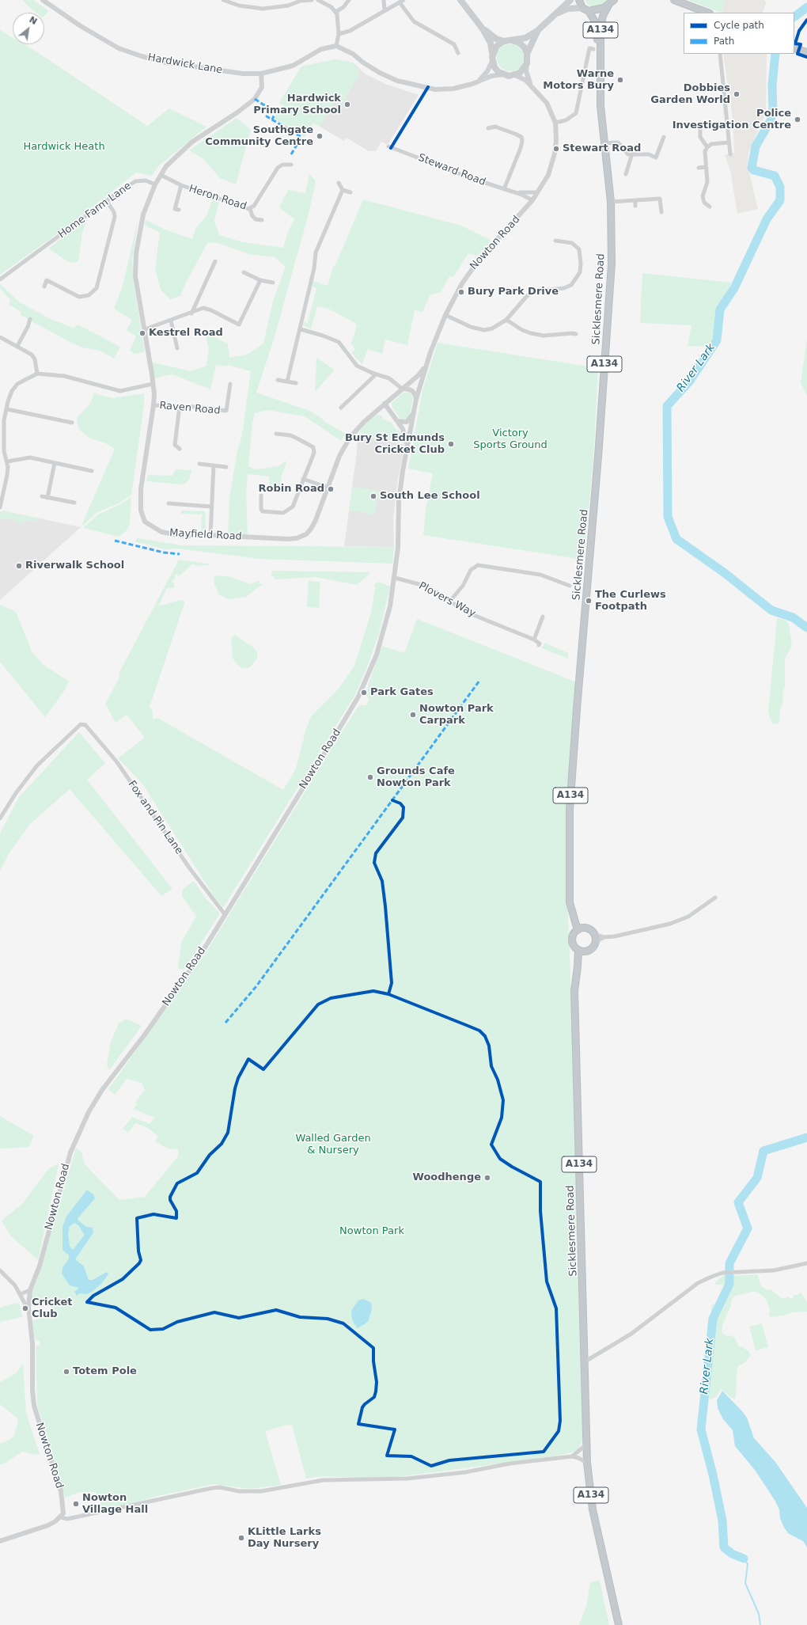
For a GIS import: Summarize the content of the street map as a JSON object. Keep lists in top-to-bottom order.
{
  "streets": {
    "highway": ["A134", "Sicklesmere Road"],
    "street": [
      "Hardwick Lane",
      "Steward Road",
      "Heron Road",
      "Home Farm Lane",
      "Nowton Road",
      "Raven Road",
      "Mayfield Road",
      "Plovers Way",
      "Fox and Pin Lane"
    ]
  },
  "crossings": [
    ["A134", "Sicklesmere Road"],
    ["Steward Road", "Nowton Road"],
    ["Home Farm Lane", "Mayfield Road"],
    ["Nowton Road", "Mayfield Road"],
    ["Nowton Road", "Plovers Way"],
    ["Nowton Road", "Fox and Pin Lane"],
    ["Raven Road", "Mayfield Road"]
  ],
  "water": ["River Lark"],
  "parks": [
    "Hardwick Heath",
    "Victory Sports Ground",
    "Walled Garden & Nursery",
    "Nowton Park"
  ],
  "places": [
    "Warne Motors Bury",
    "Dobbies Garden World",
    "Hardwick Primary School",
    "Police Investigation Centre",
    "Southgate Community Centre",
    "Stewart Road",
    "Bury Park Drive",
    "Kestrel Road",
    "Bury St Edmunds Cricket Club",
    "Robin Road",
    "South Lee School",
    "Riverwalk School",
    "The Curlews Footpath",
    "Park Gates",
    "Nowton Park Carpark",
    "Grounds Cafe Nowton Park",
    "Woodhenge",
    "Cricket Club",
    "Totem Pole",
    "Nowton Village Hall",
    "KLittle Larks Day Nursery"
  ],
  "legend": ["Cycle path", "Path"],
  "north": "top right"
}
